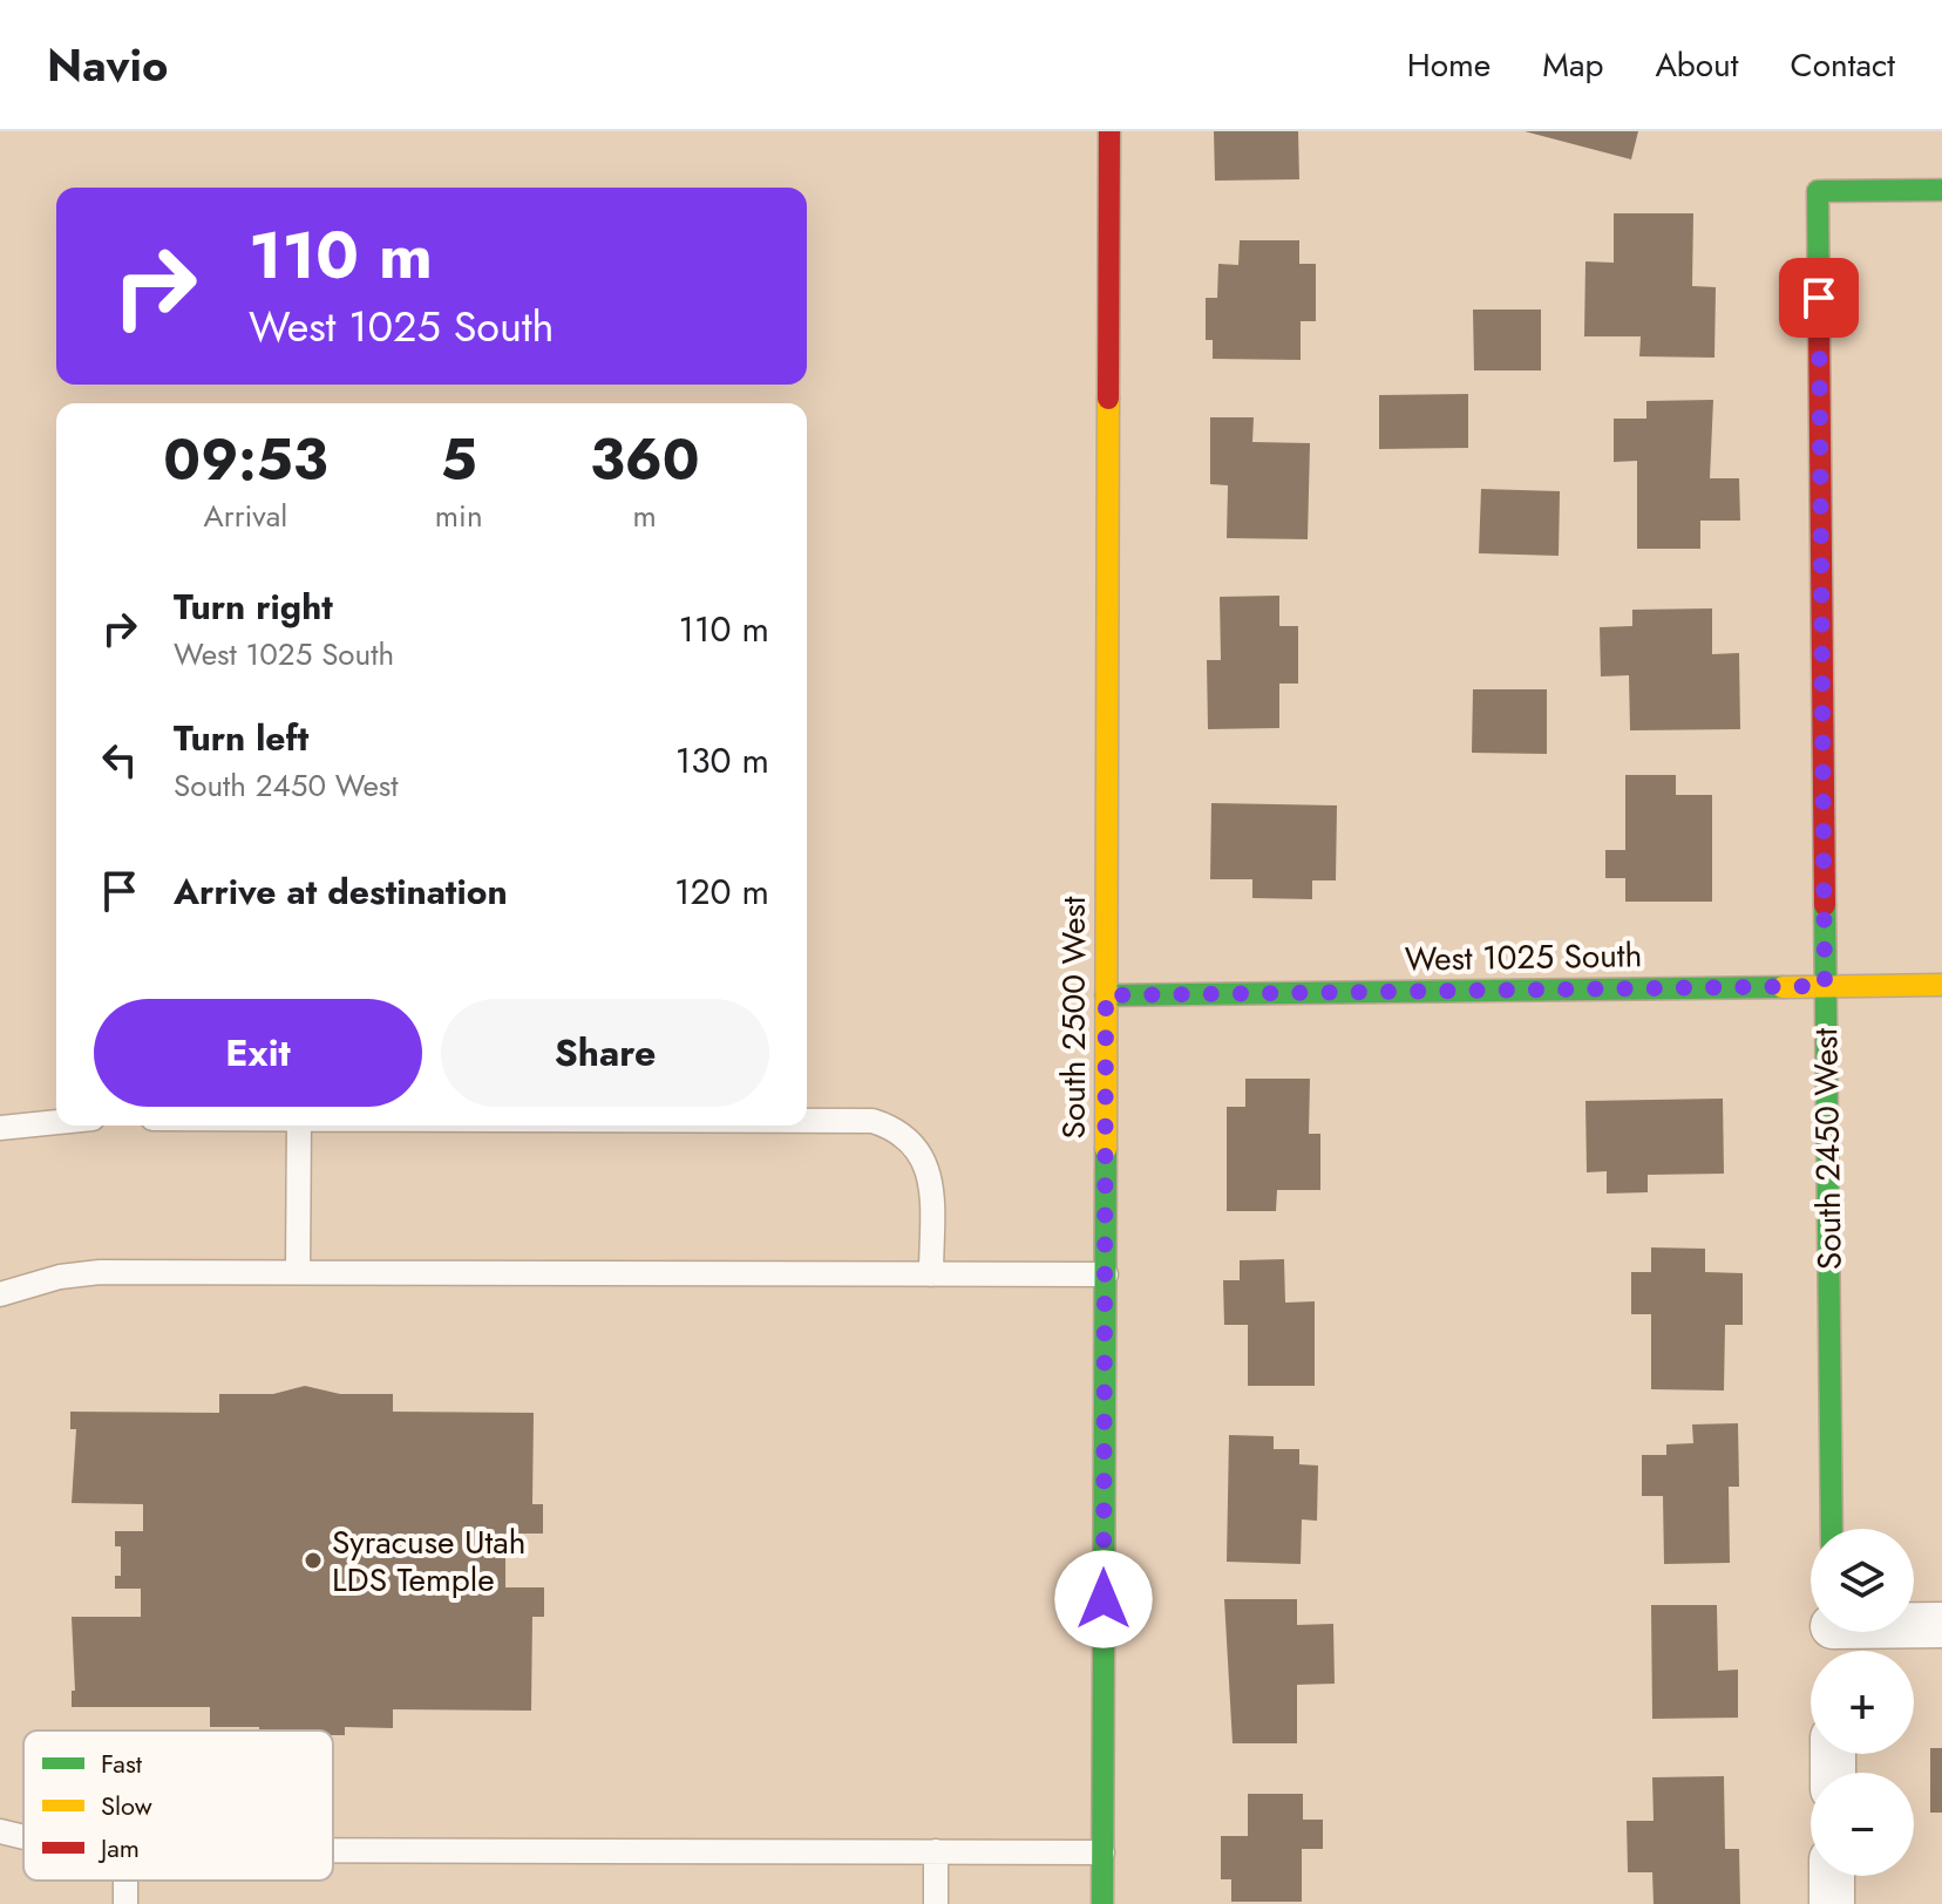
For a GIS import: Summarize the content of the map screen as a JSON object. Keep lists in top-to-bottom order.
{
  "streets": {
    "street": ["West 1025 South", "South 2500 West", "South 2450 West"]
  },
  "crossings": [
    ["West 1025 South", "South 2500 West"],
    ["West 1025 South", "South 2450 West"]
  ],
  "places": ["Syracuse Utah LDS Temple"],
  "legend": ["Fast", "Slow", "Jam"],
  "page": {
    "header": "Navio",
    "nav": [
      "Home",
      "Map",
      "About",
      "Contact"
    ],
    "turn": ["110 m", "West 1025 South"],
    "eta": [
      "09:53",
      "Arrival",
      "5",
      "min",
      "360",
      "m"
    ],
    "list": [
      {
        "name": "Turn right",
        "note": "West 1025 South",
        "value": "110 m"
      },
      {
        "name": "Turn left",
        "note": "South 2450 West",
        "value": "130 m"
      },
      {
        "name": "Arrive at destination",
        "value": "120 m"
      }
    ],
    "buttons": ["Exit", "Share"],
    "map_buttons": ["+", "−"]
  }
}
